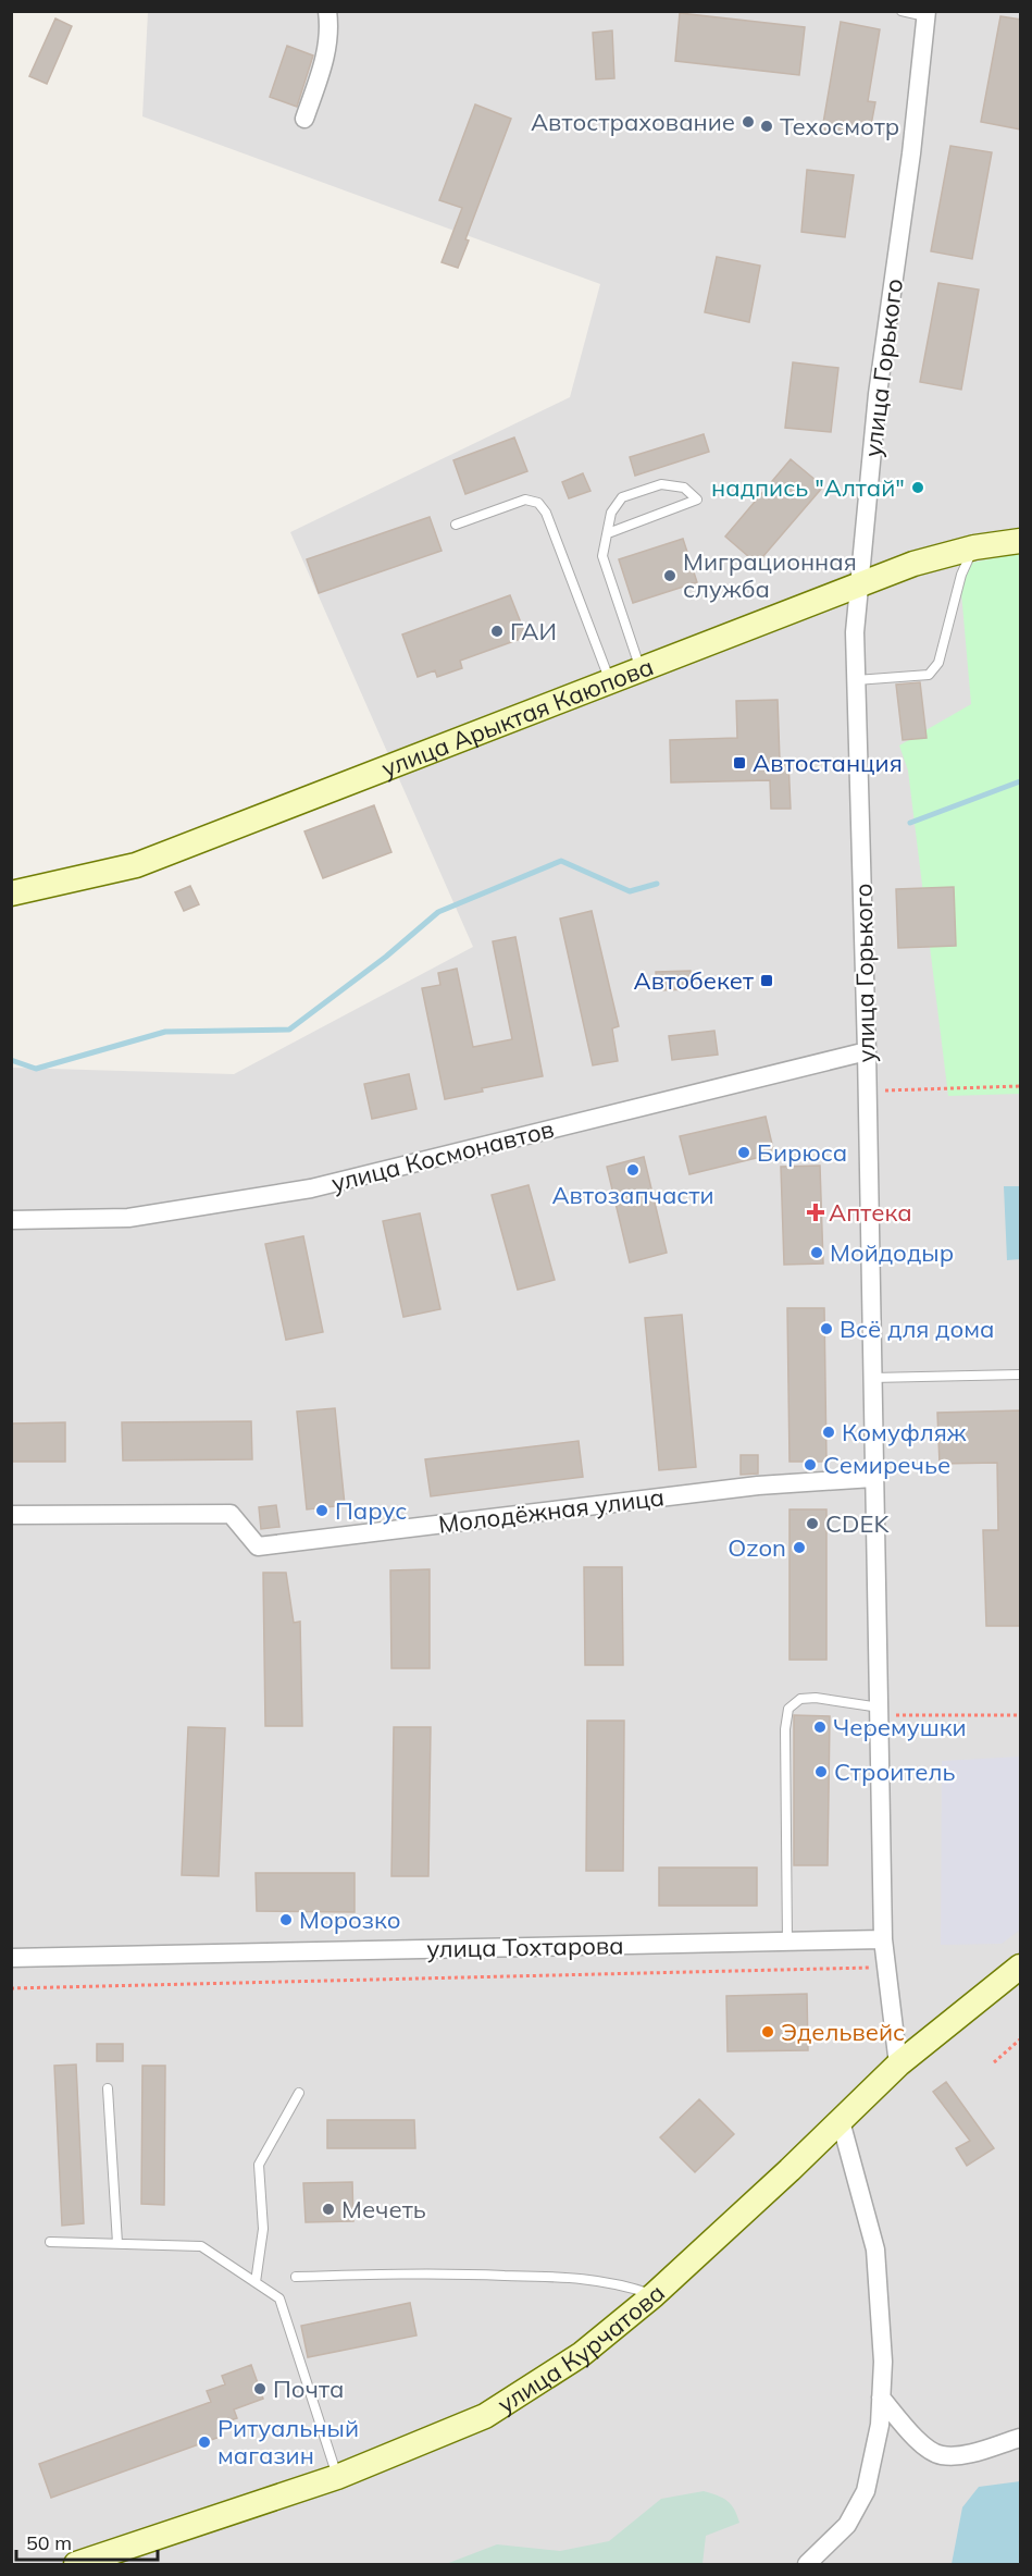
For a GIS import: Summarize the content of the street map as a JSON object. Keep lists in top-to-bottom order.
{
  "streets": {
    "street": [
      "улица Горького",
      "улица Арыктая Каюпова",
      "улица Космонавтов",
      "Молодёжная улица",
      "улица Тохтарова",
      "улица Курчатова"
    ]
  },
  "crossings": [
    ["улица Горького", "улица Арыктая Каюпова"],
    ["улица Горького", "улица Космонавтов"],
    ["улица Горького", "Молодёжная улица"],
    ["улица Горького", "улица Тохтарова"]
  ],
  "places": {
    "other": [
      "Автострахование",
      "Техосмотр",
      "надпись \"Алтай\"",
      "Миграционная служба",
      "ГАИ",
      "Бирюса",
      "Автозапчасти",
      "Мойдодыр",
      "Всё для дома",
      "Комуфляж",
      "Семиречье",
      "Парус",
      "CDEK",
      "Ozon",
      "Черемушки",
      "Строитель",
      "Морозко",
      "Эдельвейс",
      "Мечеть",
      "Почта",
      "Ритуальный магазин"
    ],
    "transit": ["Автостанция", "Автобекет"],
    "health": ["Аптека"]
  },
  "scale_bar": "50 m"
}
